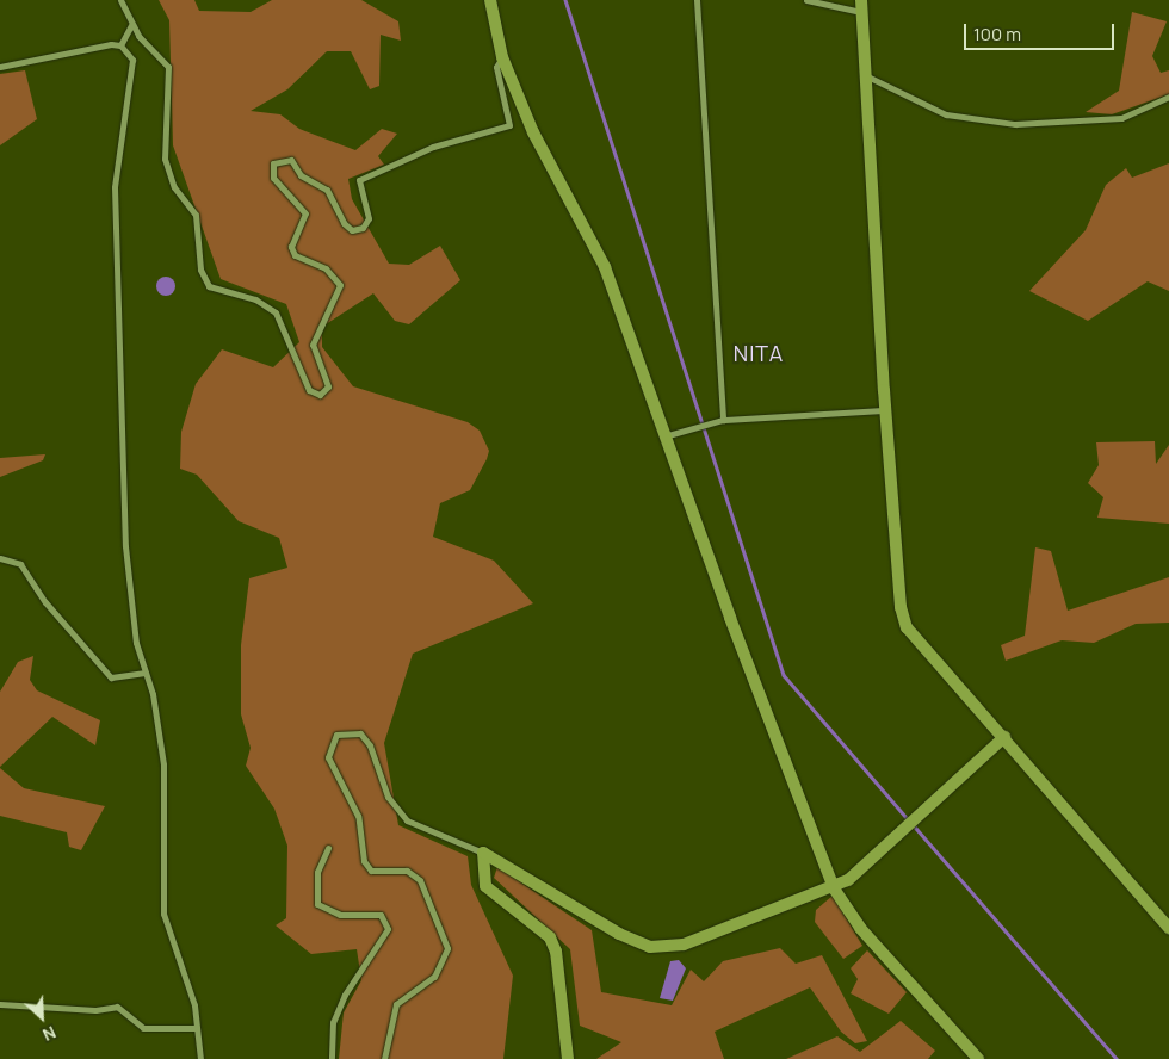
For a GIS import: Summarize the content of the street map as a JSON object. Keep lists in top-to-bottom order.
{
  "districts": ["NITA"],
  "scale_bar": "100 m",
  "north": "bottom right"
}
